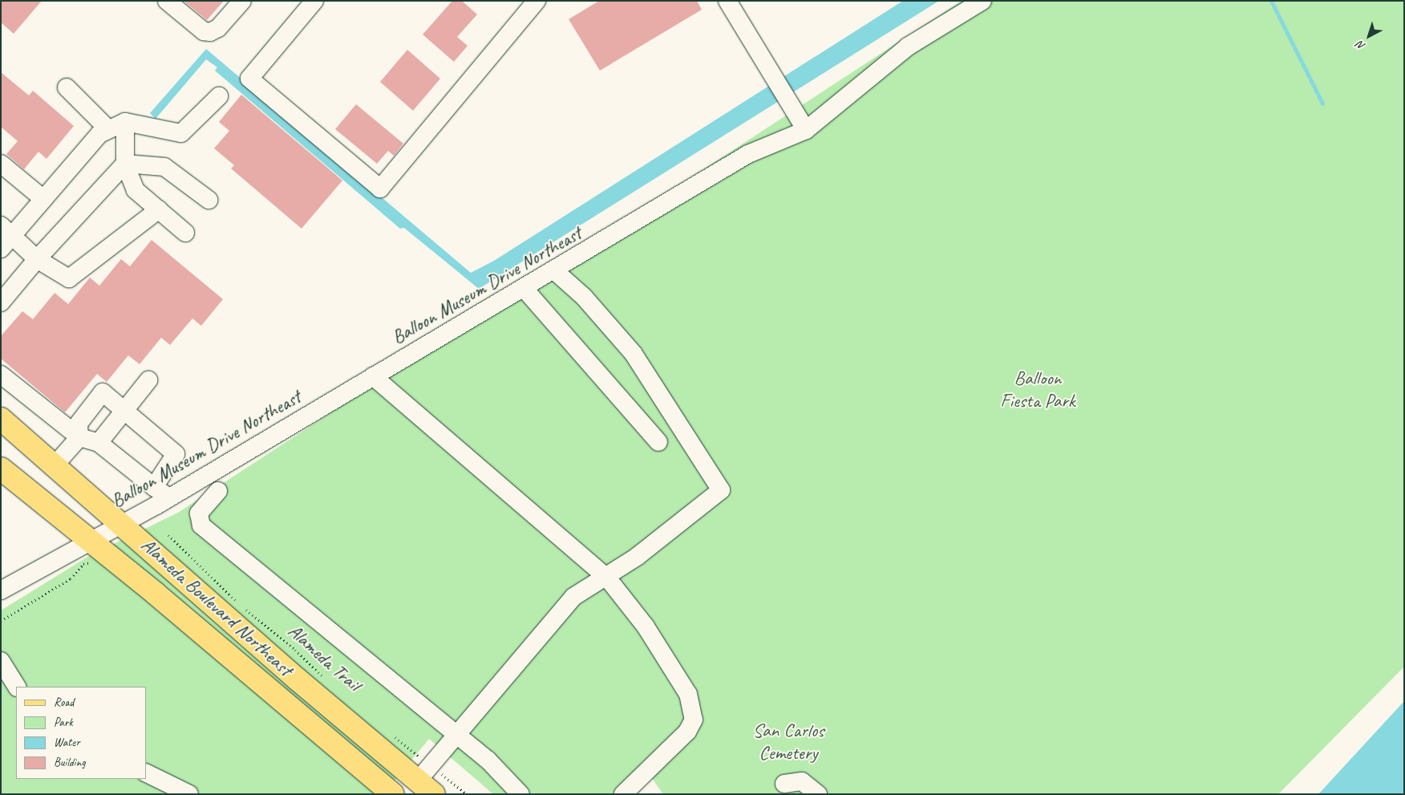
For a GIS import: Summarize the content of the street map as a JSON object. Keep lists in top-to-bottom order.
{
  "streets": {
    "main road": ["Alameda Boulevard Northeast"],
    "street": ["Balloon Museum Drive Northeast"],
    "path": ["Alameda Trail"]
  },
  "crossings": [
    ["Balloon Museum Drive Northeast", "Alameda Boulevard Northeast"]
  ],
  "parks": ["Balloon Fiesta Park", "San Carlos Cemetery"],
  "legend": [
    "Road",
    "Park",
    "Water",
    "Building"
  ],
  "north": "bottom left"
}
